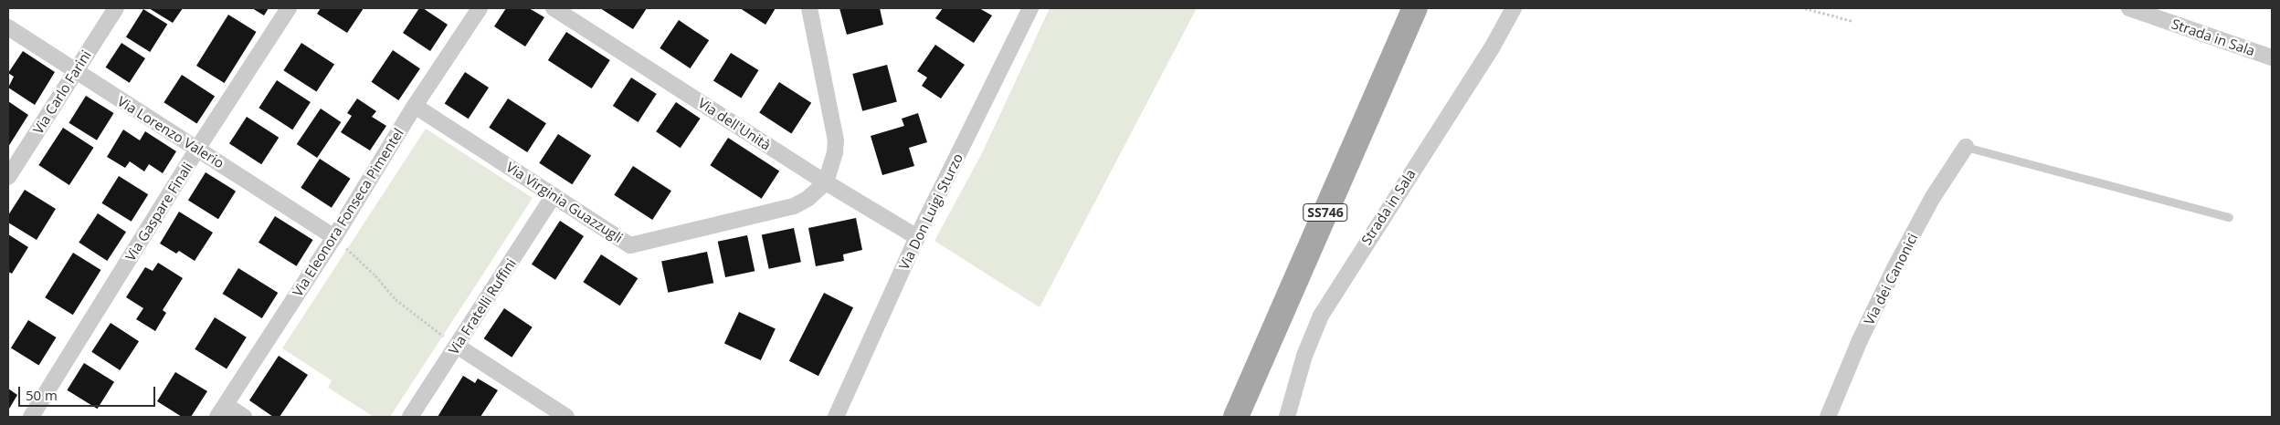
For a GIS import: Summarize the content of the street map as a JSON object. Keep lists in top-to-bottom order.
{
  "streets": {
    "main road": ["SS746"],
    "street": [
      "Strada in Sala",
      "Via Carlo Farini",
      "Via dell'Unità",
      "Via Lorenzo Valerio",
      "Via Virginia Guazzugli",
      "Via Gaspare Finali",
      "Via Don Luigi Sturzo",
      "Via Eleonora Fonseca Pimentel",
      "Via dei Canonici",
      "Via Fratelli Ruffini"
    ]
  },
  "crossings": [
    ["Via Carlo Farini", "Via Lorenzo Valerio"],
    ["Via dell'Unità", "Via Virginia Guazzugli"],
    ["Via dell'Unità", "Via Don Luigi Sturzo"],
    ["Via Lorenzo Valerio", "Via Gaspare Finali"],
    ["Via Lorenzo Valerio", "Via Eleonora Fonseca Pimentel"],
    ["Via Virginia Guazzugli", "Via Eleonora Fonseca Pimentel"],
    ["Via Virginia Guazzugli", "Via Fratelli Ruffini"]
  ],
  "scale_bar": "50 m"
}
